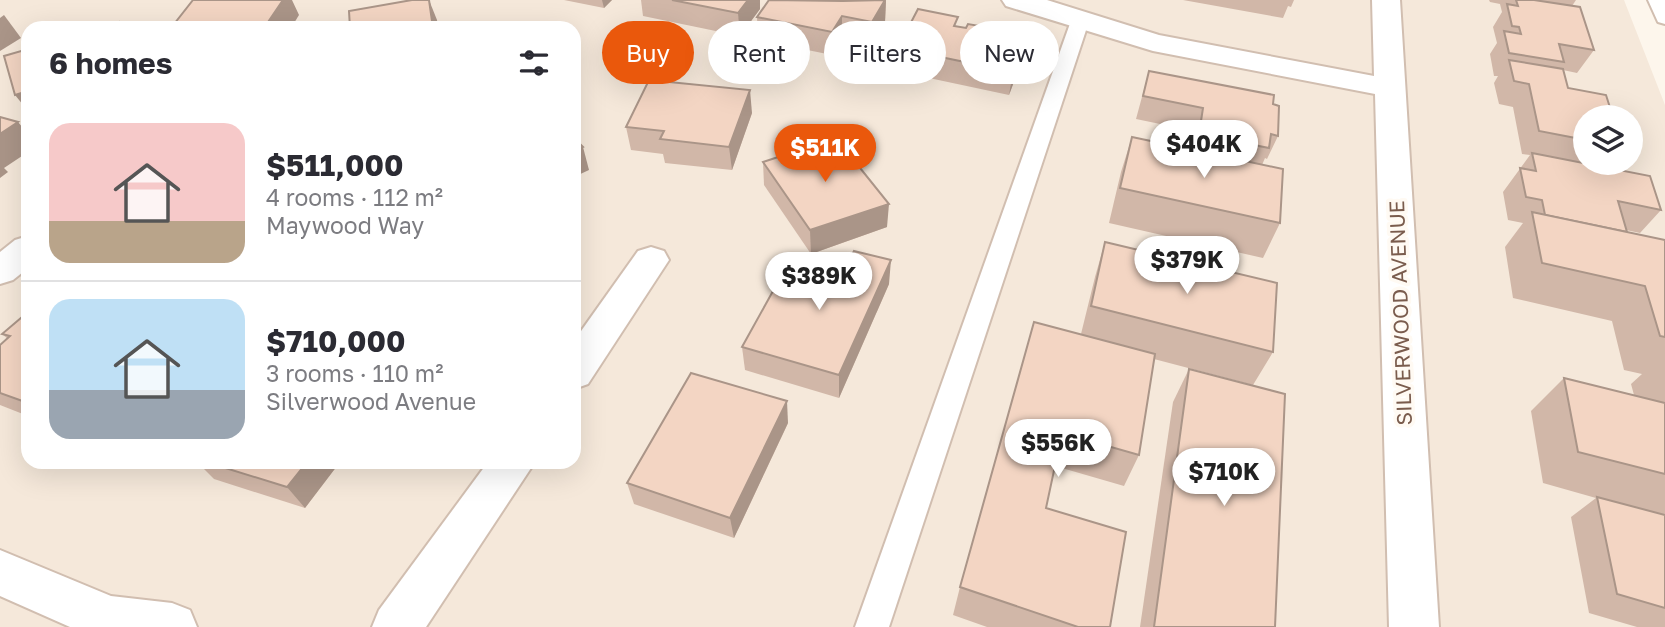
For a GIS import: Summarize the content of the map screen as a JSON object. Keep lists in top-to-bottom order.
{
  "streets": {
    "street": ["SILVERWOOD AVENUE"]
  },
  "page": {
    "chip": [
      "Buy",
      "Rent",
      "Filters",
      "New"
    ],
    "heading": "6 homes",
    "list": [
      {
        "name": "$511,000",
        "note": "4 rooms · 112 m² · Maywood Way"
      },
      {
        "name": "$710,000",
        "note": "3 rooms · 110 m² · Silverwood Avenue"
      }
    ],
    "price": [
      "$404K",
      "$511K",
      "$379K",
      "$389K",
      "$556K",
      "$710K"
    ]
  }
}
